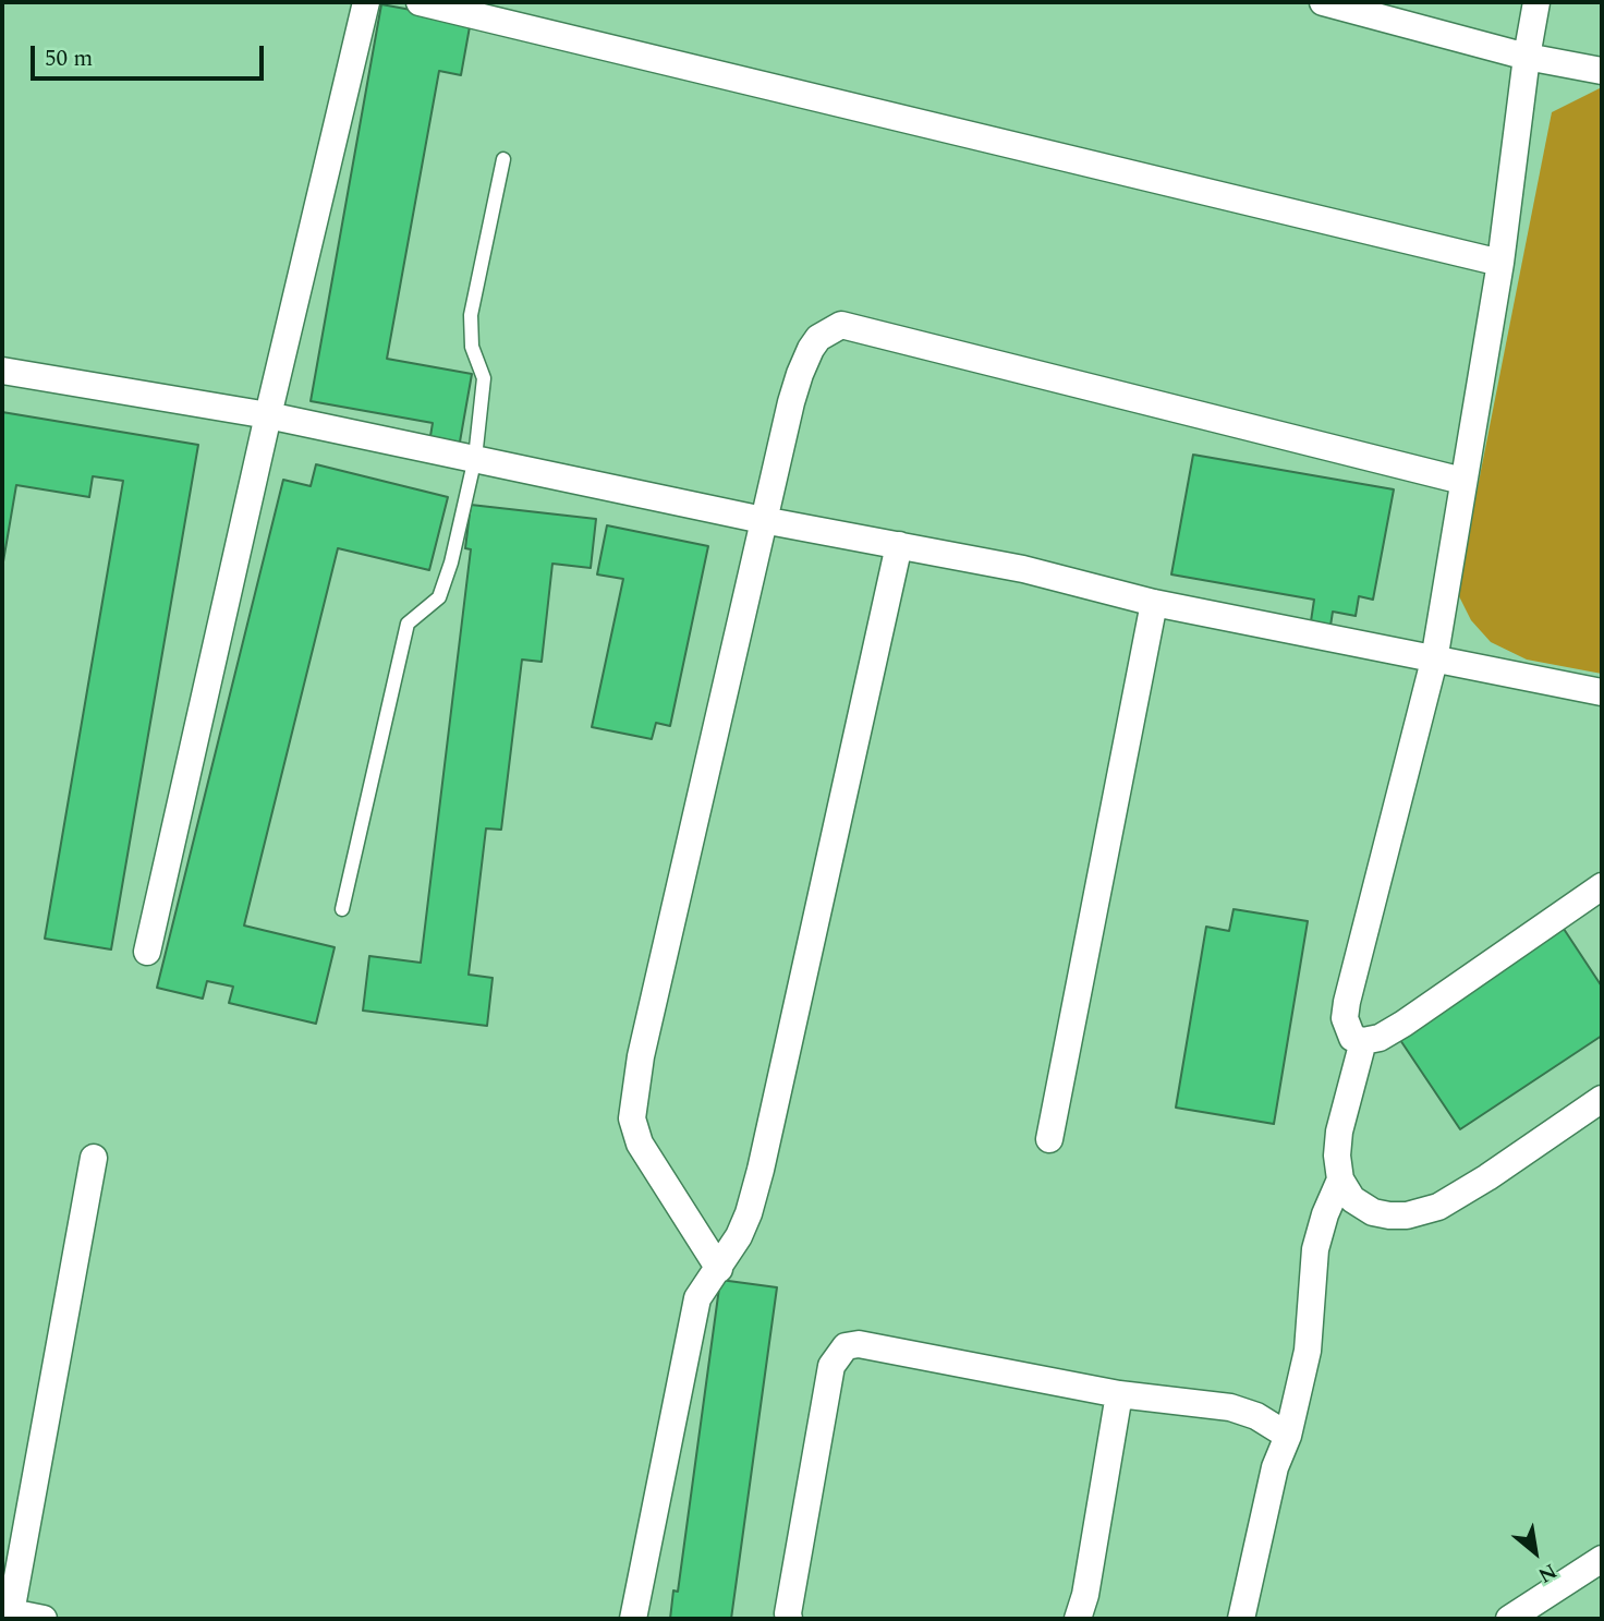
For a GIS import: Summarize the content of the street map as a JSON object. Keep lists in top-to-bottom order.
{
  "scale_bar": "50 m",
  "north": "bottom right"
}
